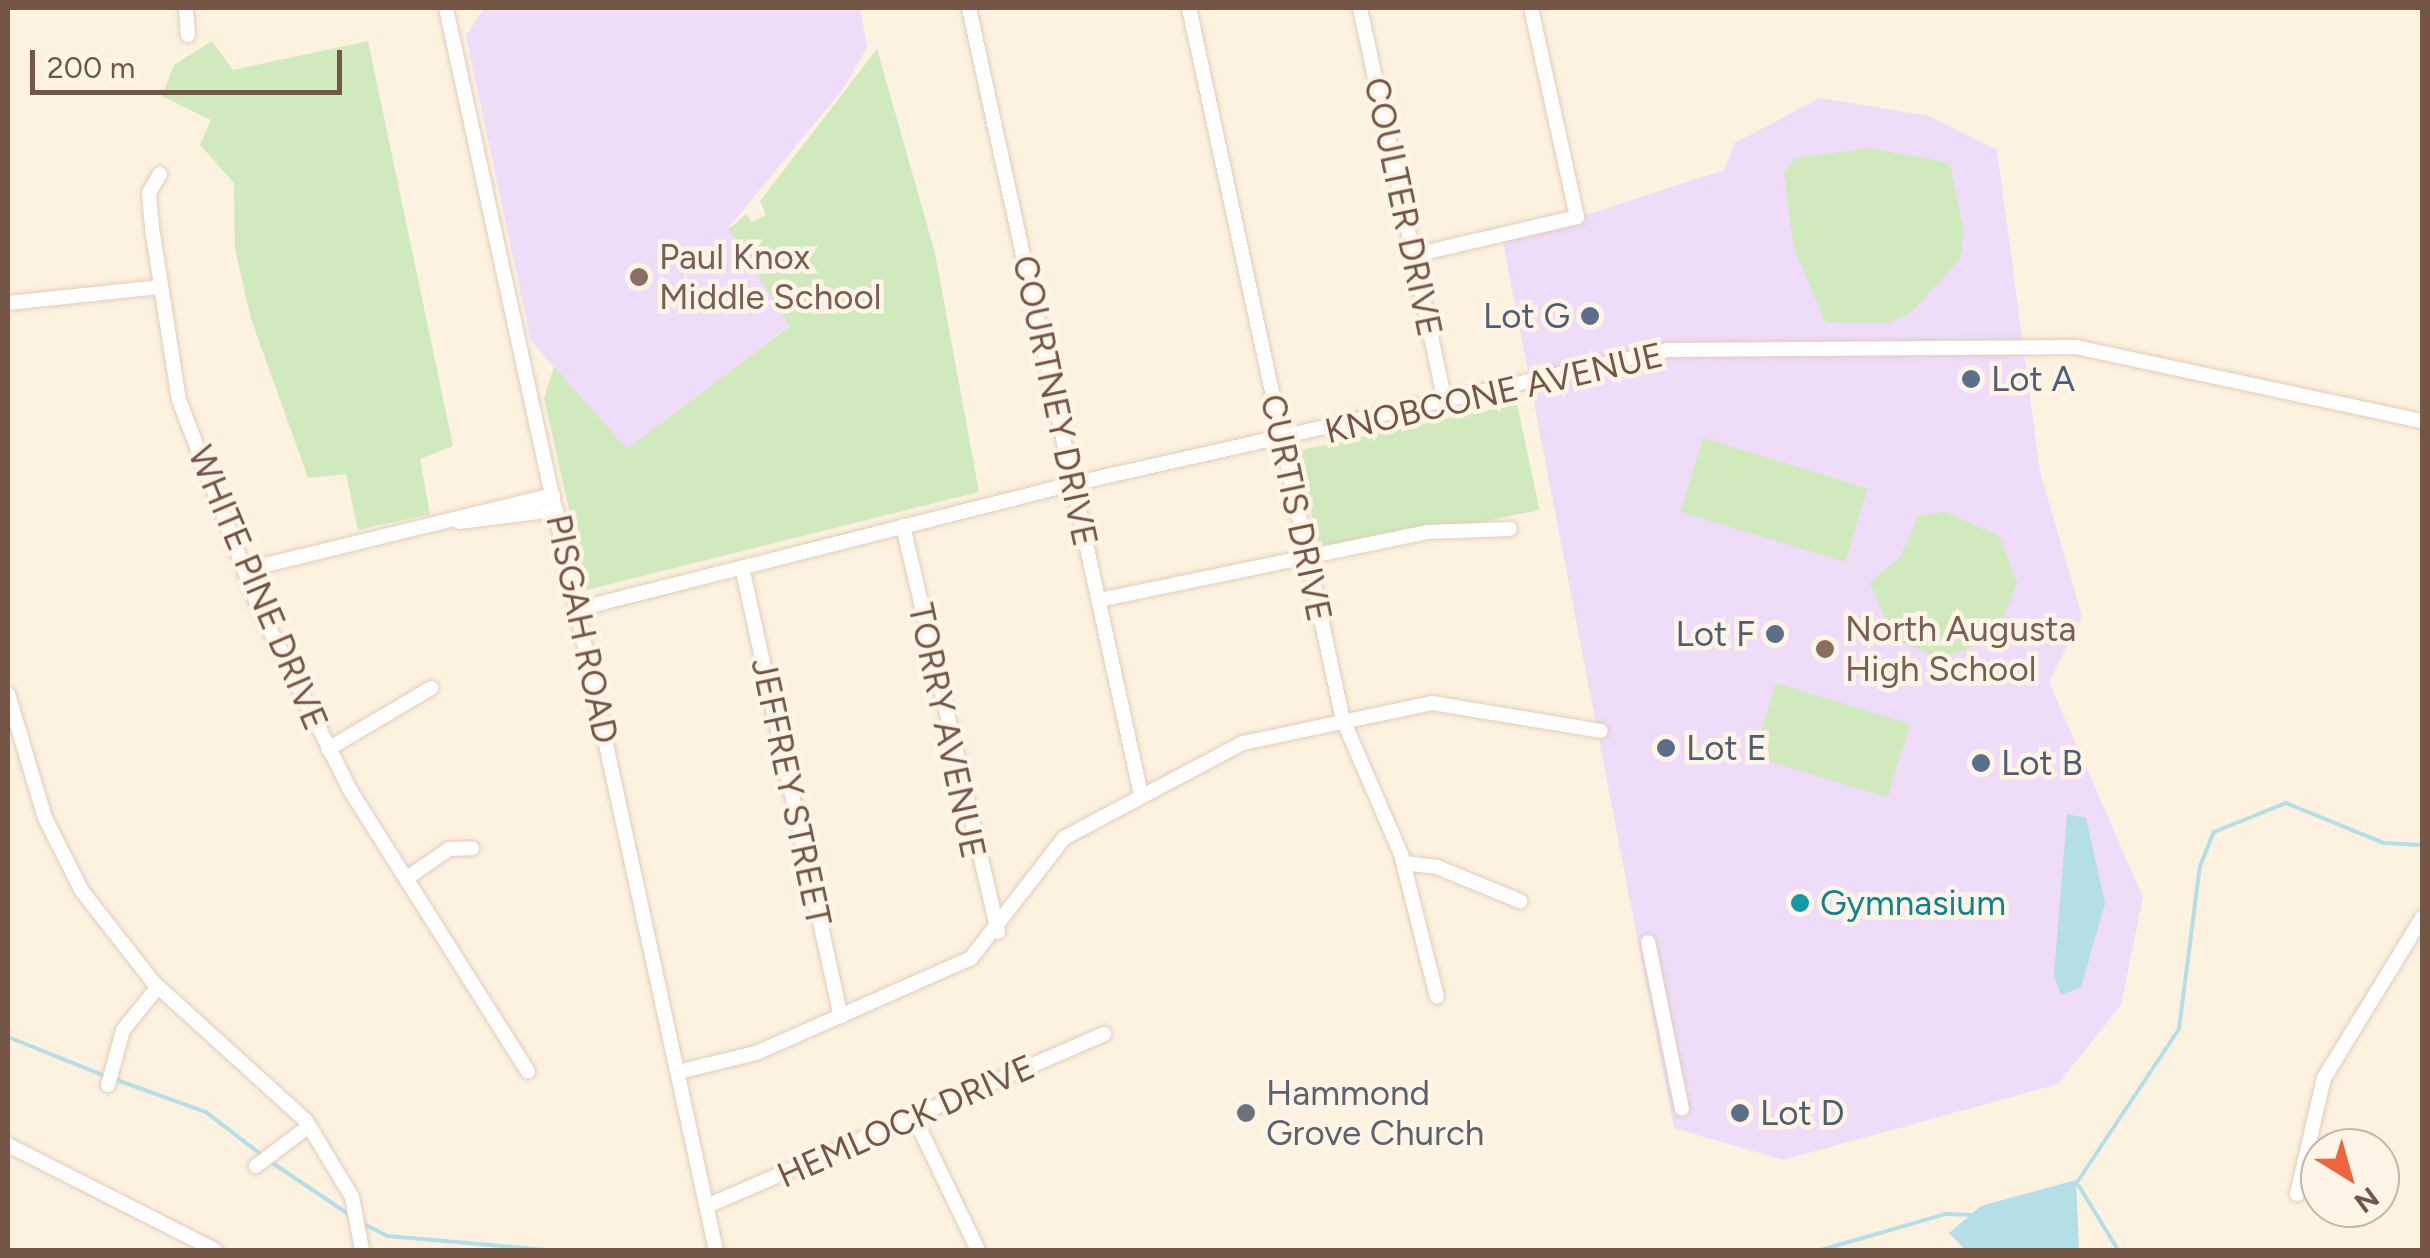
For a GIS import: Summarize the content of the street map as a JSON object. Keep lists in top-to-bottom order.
{
  "streets": {
    "street": [
      "COULTER DRIVE",
      "KNOBCONE AVENUE",
      "COURTNEY DRIVE",
      "CURTIS DRIVE",
      "WHITE PINE DRIVE",
      "PISGAH ROAD",
      "TORRY AVENUE",
      "JEFFREY STREET",
      "HEMLOCK DRIVE"
    ]
  },
  "crossings": [
    ["COULTER DRIVE", "KNOBCONE AVENUE"],
    ["KNOBCONE AVENUE", "COURTNEY DRIVE"],
    ["KNOBCONE AVENUE", "CURTIS DRIVE"],
    ["KNOBCONE AVENUE", "PISGAH ROAD"],
    ["KNOBCONE AVENUE", "TORRY AVENUE"],
    ["KNOBCONE AVENUE", "JEFFREY STREET"],
    ["PISGAH ROAD", "HEMLOCK DRIVE"]
  ],
  "places": [
    "Paul Knox Middle School",
    "Lot G",
    "Lot A",
    "Lot F",
    "North Augusta High School",
    "Lot E",
    "Lot B",
    "Gymnasium",
    "Hammond Grove Church",
    "Lot D"
  ],
  "scale_bar": "200 m",
  "north": "bottom right"
}
